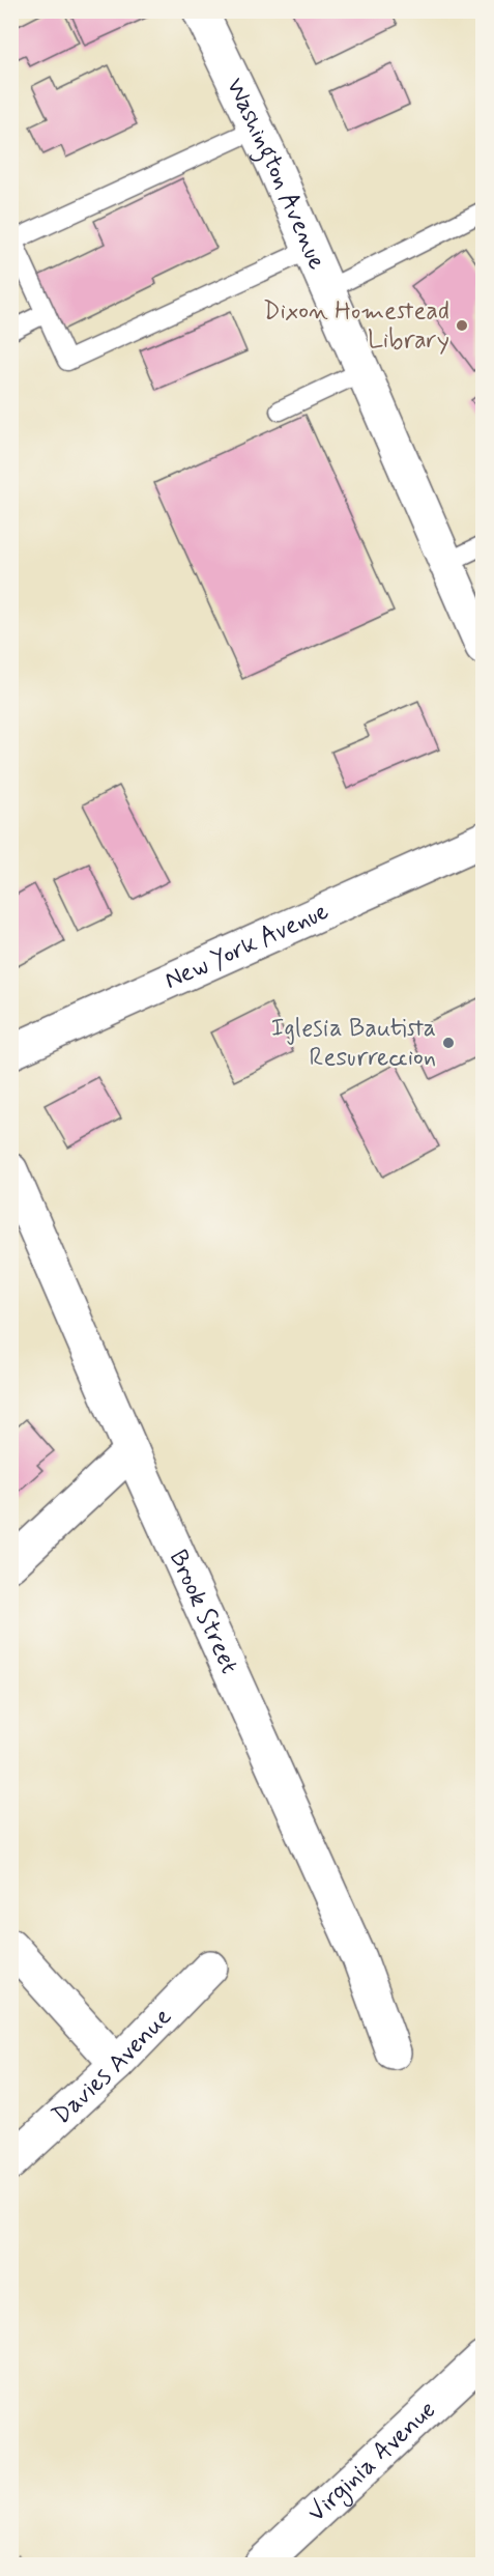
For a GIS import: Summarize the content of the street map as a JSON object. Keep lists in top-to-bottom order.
{
  "streets": {
    "street": [
      "Washington Avenue",
      "New York Avenue",
      "Brook Street",
      "Davies Avenue",
      "Virginia Avenue"
    ]
  },
  "places": ["Dixon Homestead Library", "Iglesia Bautista Resurreccion"]
}
